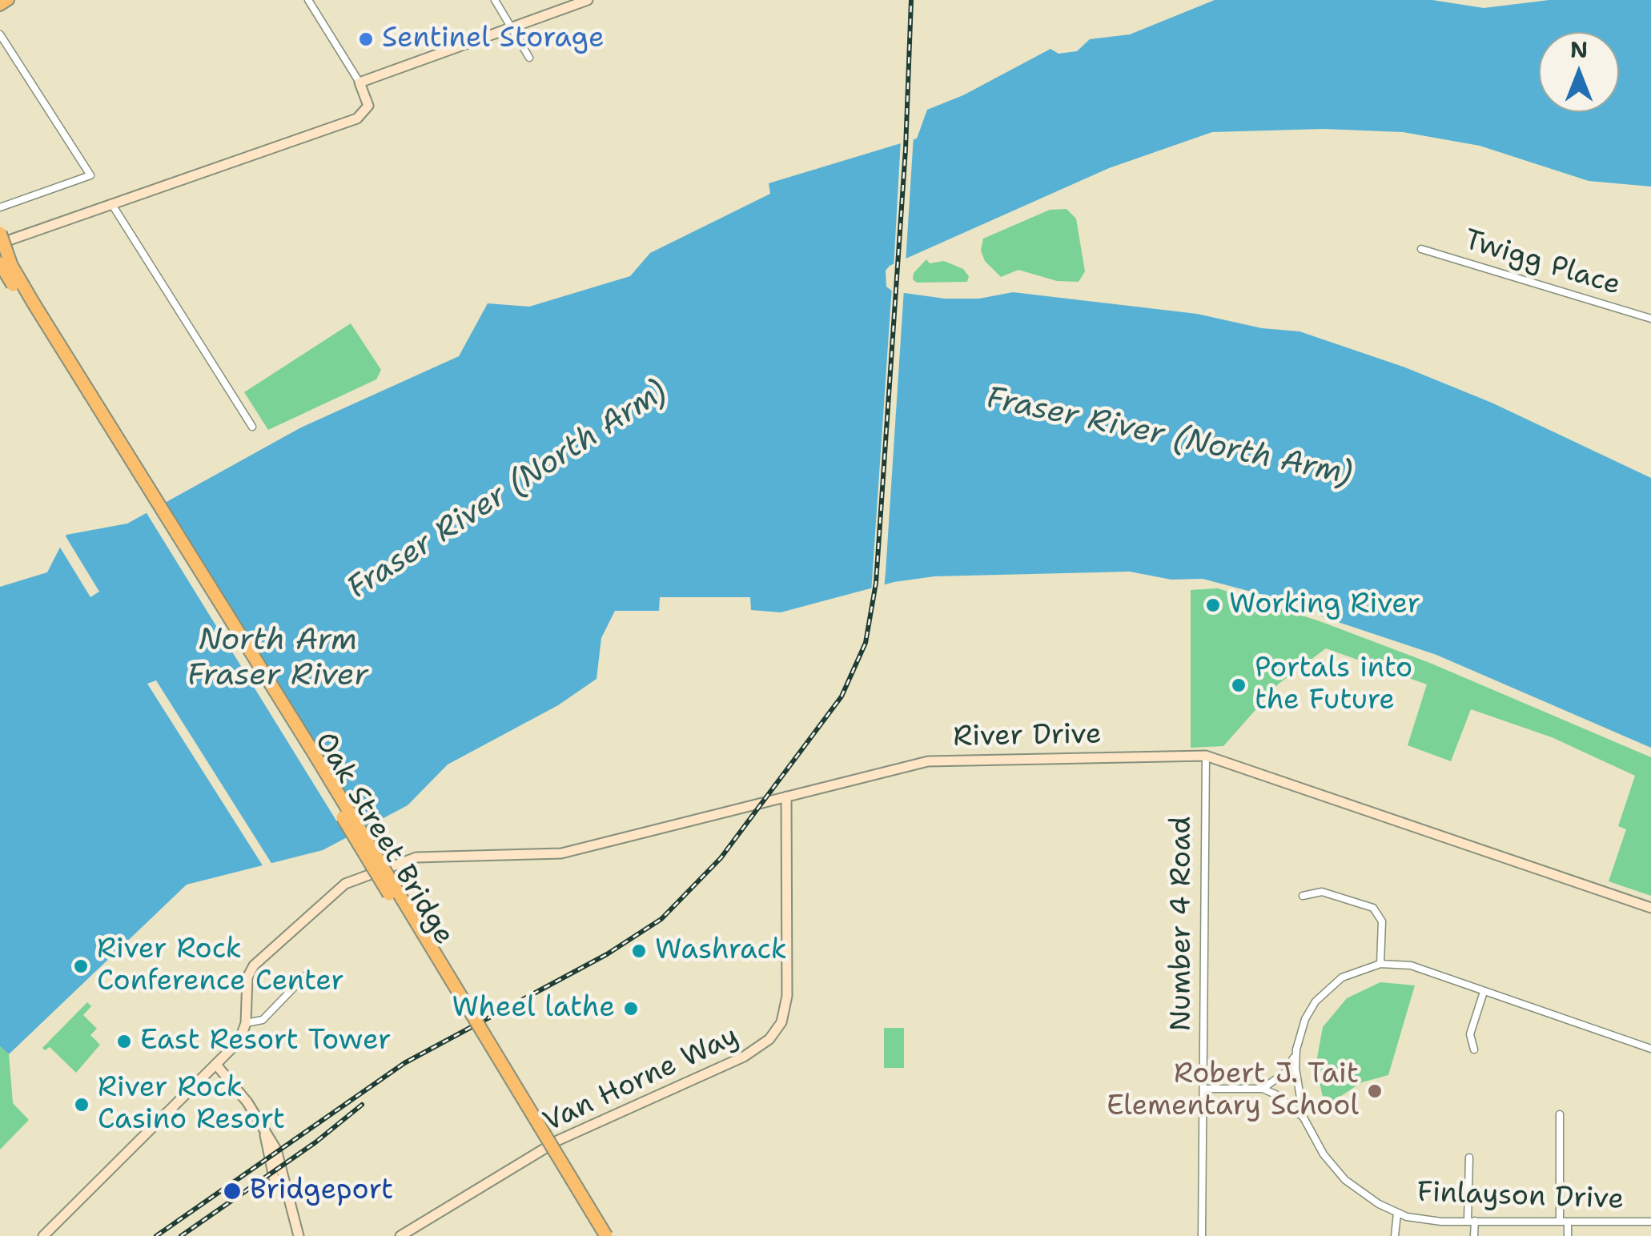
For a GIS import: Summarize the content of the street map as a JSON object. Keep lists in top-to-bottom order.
{
  "streets": {
    "highway": ["Oak Street Bridge"],
    "street": [
      "Twigg Place",
      "River Drive",
      "Number 4 Road",
      "Van Horne Way",
      "Finlayson Drive"
    ]
  },
  "crossings": [
    ["River Drive", "Number 4 Road"],
    ["River Drive", "Van Horne Way"]
  ],
  "water": ["Fraser River (North Arm)", "North Arm Fraser River"],
  "places": [
    "Sentinel Storage",
    "Working River",
    "Portals into the Future",
    "Washrack",
    "River Rock Conference Center",
    "Wheel lathe",
    "East Resort Tower",
    "Robert J. Tait Elementary School",
    "River Rock Casino Resort",
    "Bridgeport"
  ],
  "north": "top"
}
